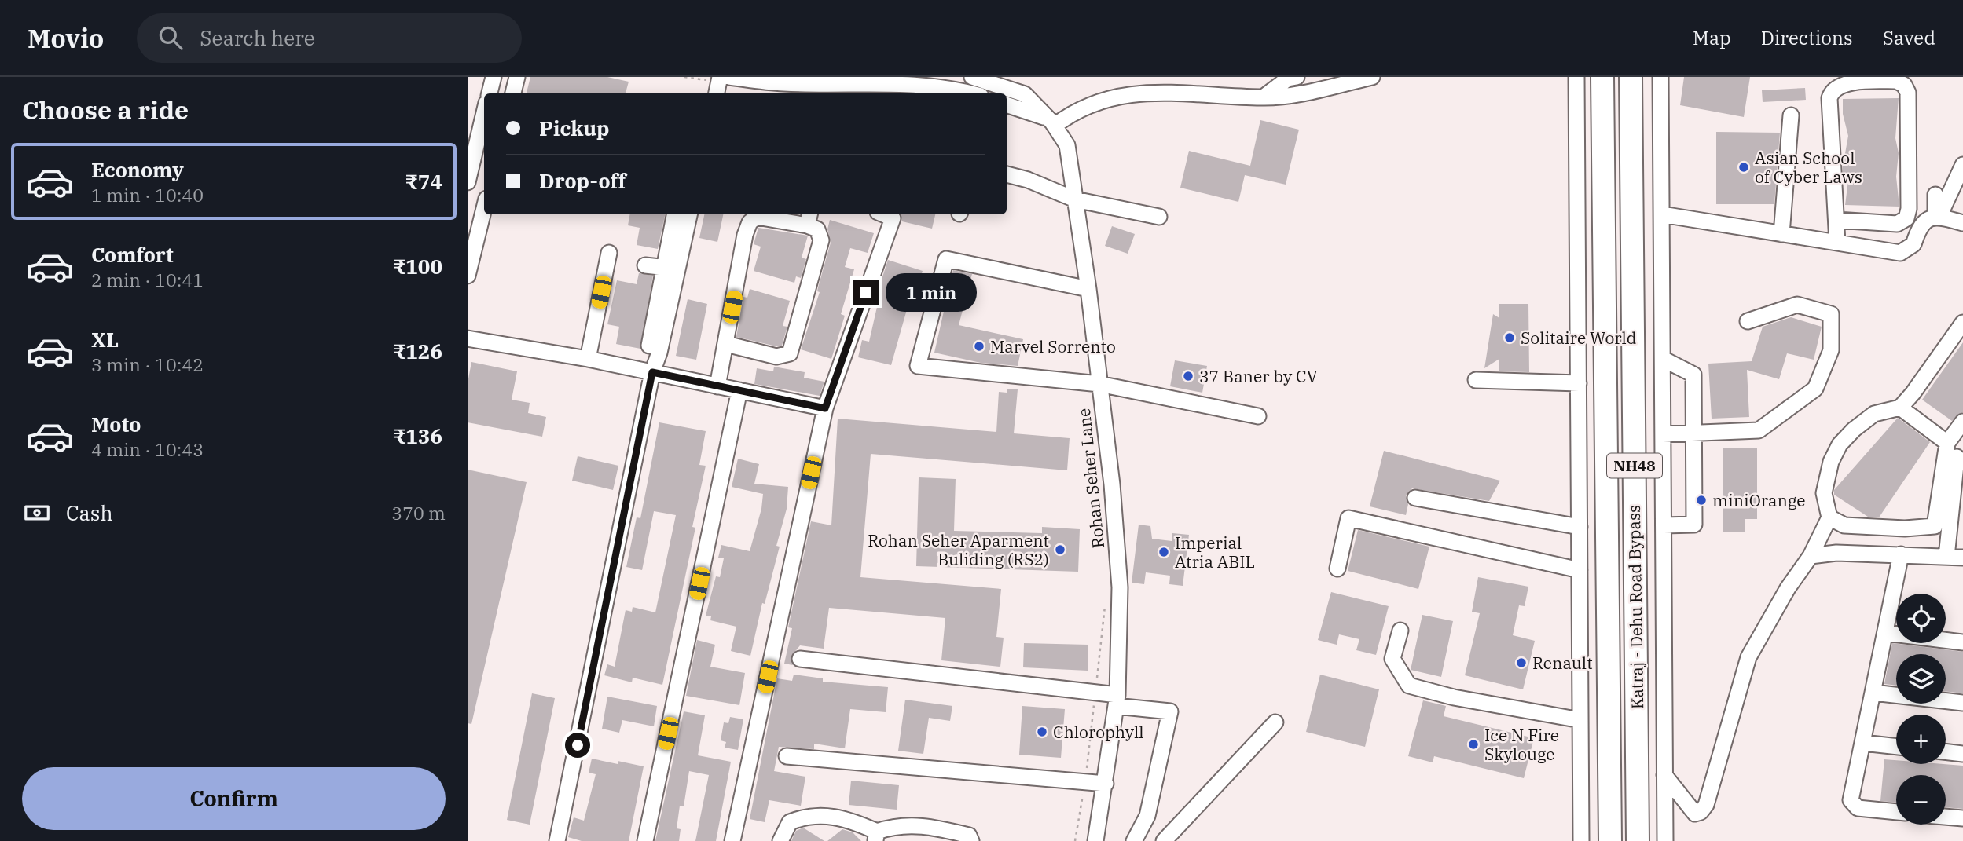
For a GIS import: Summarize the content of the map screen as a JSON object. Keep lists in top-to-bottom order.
{
  "streets": {
    "highway": ["NH48", "Katraj - Dehu Road Bypass"],
    "street": ["Rohan Seher Lane"]
  },
  "places": [
    "Asian School of Cyber Laws",
    "Solitaire World",
    "Marvel Sorrento",
    "37 Baner by CV",
    "miniOrange",
    "Rohan Seher Aparment Buliding (RS2)",
    "Imperial Atria ABIL",
    "Renault",
    "Chlorophyll",
    "Ice N Fire Skylouge"
  ],
  "page": {
    "header": "Movio",
    "search": "Search here",
    "nav": ["Map", "Directions", "Saved"],
    "heading": "Choose a ride",
    "banner": ["Pickup", "Drop-off"],
    "list": [
      {
        "name": "Economy",
        "note": "1 min · 10:40",
        "value": "₹74"
      },
      {
        "name": "Comfort",
        "note": "2 min · 10:41",
        "value": "₹100"
      },
      {
        "name": "XL",
        "note": "3 min · 10:42",
        "value": "₹126"
      },
      {
        "name": "Moto",
        "note": "4 min · 10:43",
        "value": "₹136"
      }
    ],
    "bubble": "1 min",
    "pay": ["Cash", "370 m"],
    "map_buttons": ["+", "−"],
    "buttons": "Confirm"
  }
}
